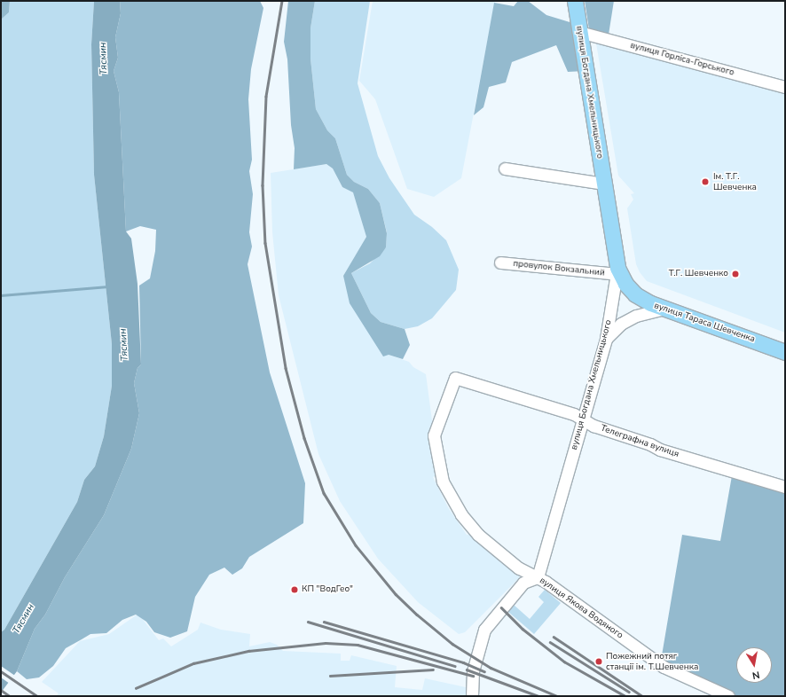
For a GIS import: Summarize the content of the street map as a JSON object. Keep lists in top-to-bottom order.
{
  "streets": {
    "main road": ["вулиця Богдана Хмельницького", "вулиця Тараса Шевченка"],
    "street": [
      "вулиця Горліса-Горського",
      "провулок Вокзальний",
      "Телеграфна вулиця",
      "вулиця Якова Водяного"
    ]
  },
  "crossings": [
    ["вулиця Горліса-Горського", "вулиця Богдана Хмельницького"],
    ["вулиця Богдана Хмельницького", "провулок Вокзальний"],
    ["вулиця Богдана Хмельницького", "вулиця Тараса Шевченка"],
    ["вулиця Богдана Хмельницького", "Телеграфна вулиця"],
    ["вулиця Богдана Хмельницького", "вулиця Якова Водяного"],
    ["провулок Вокзальний", "вулиця Тараса Шевченка"],
    ["Телеграфна вулиця", "вулиця Якова Водяного"]
  ],
  "water": ["Тясмин"],
  "places": [
    "Ім. Т.Г. Шевченка",
    "Т.Г. Шевченко",
    "КП \"ВодГео\"",
    "Пожежний потяг станції ім. Т.Шевченка"
  ],
  "north": "bottom"
}
